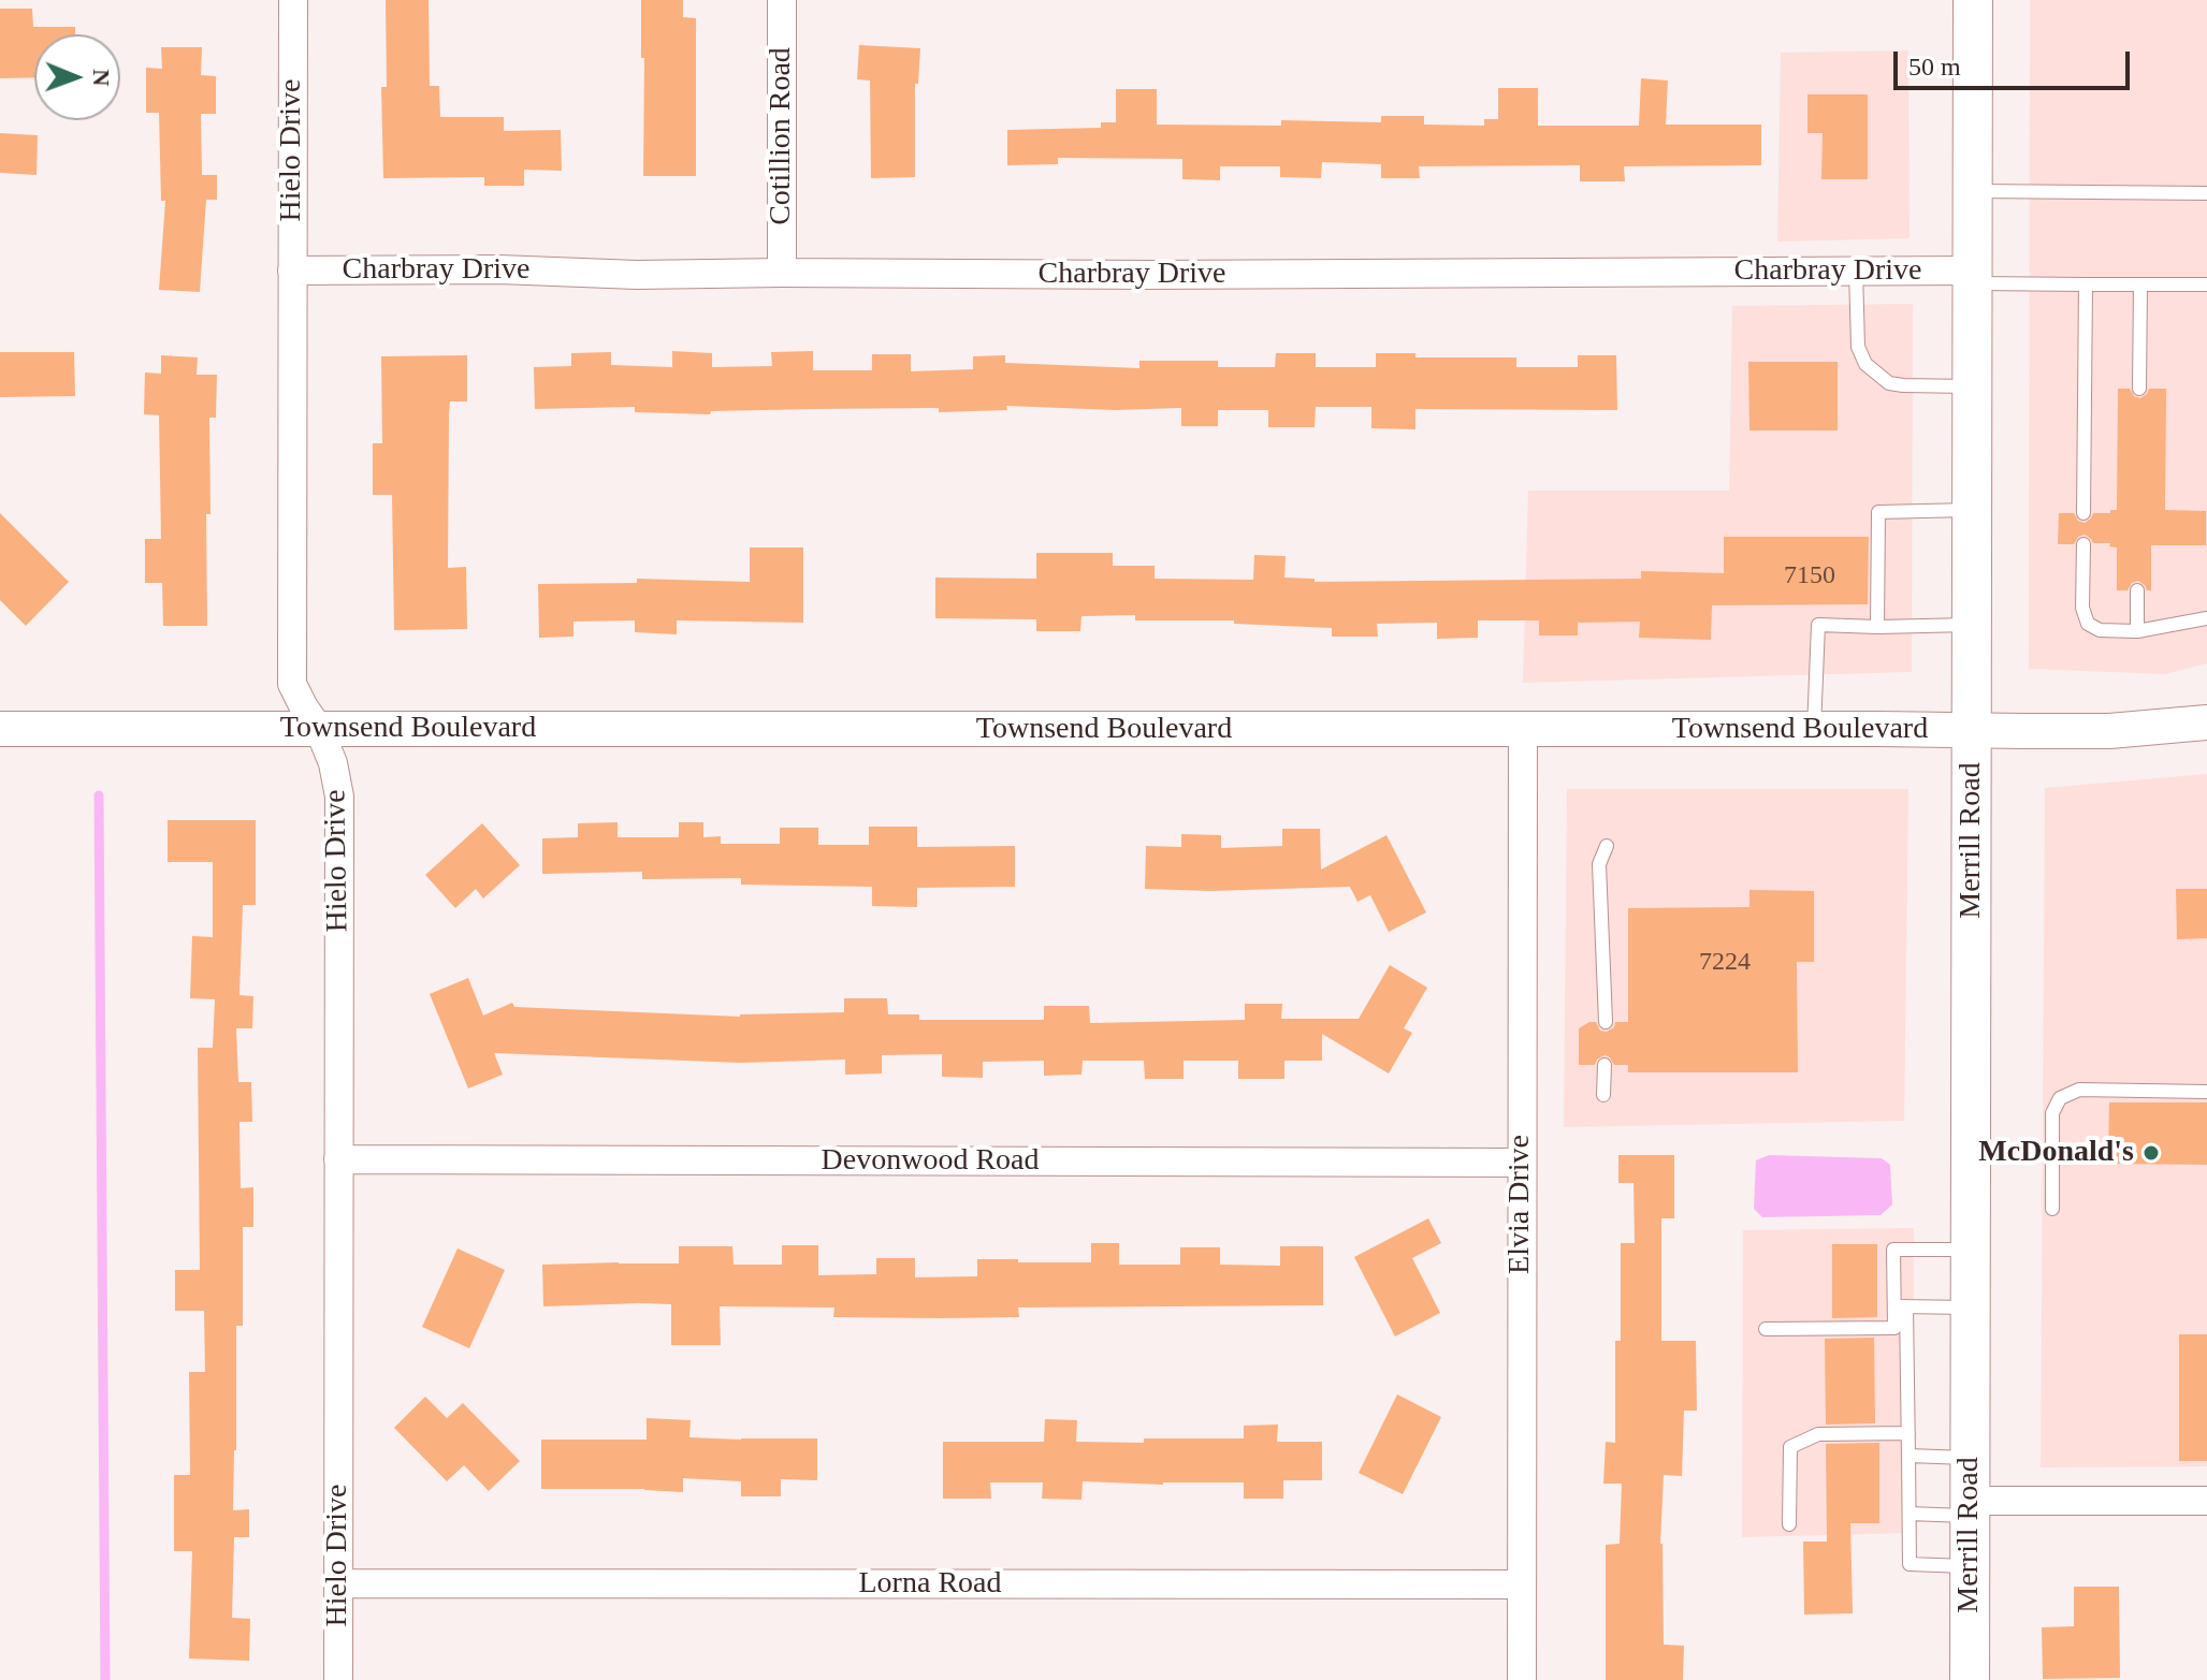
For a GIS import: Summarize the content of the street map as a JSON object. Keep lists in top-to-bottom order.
{
  "streets": {
    "main road": ["Merrill Road"],
    "street": [
      "Cotillion Road",
      "Hielo Drive",
      "Charbray Drive",
      "Townsend Boulevard",
      "Devonwood Road",
      "Elvia Drive",
      "Lorna Road"
    ]
  },
  "crossings": [
    ["Cotillion Road", "Charbray Drive"],
    ["Hielo Drive", "Charbray Drive"],
    ["Hielo Drive", "Townsend Boulevard"],
    ["Hielo Drive", "Devonwood Road"],
    ["Hielo Drive", "Lorna Road"],
    ["Charbray Drive", "Merrill Road"],
    ["Townsend Boulevard", "Merrill Road"],
    ["Townsend Boulevard", "Elvia Drive"],
    ["Devonwood Road", "Elvia Drive"],
    ["Elvia Drive", "Lorna Road"]
  ],
  "places": ["McDonald's"],
  "house_numbers": ["7150", "7224"],
  "scale_bar": "50 m",
  "north": "right"
}
